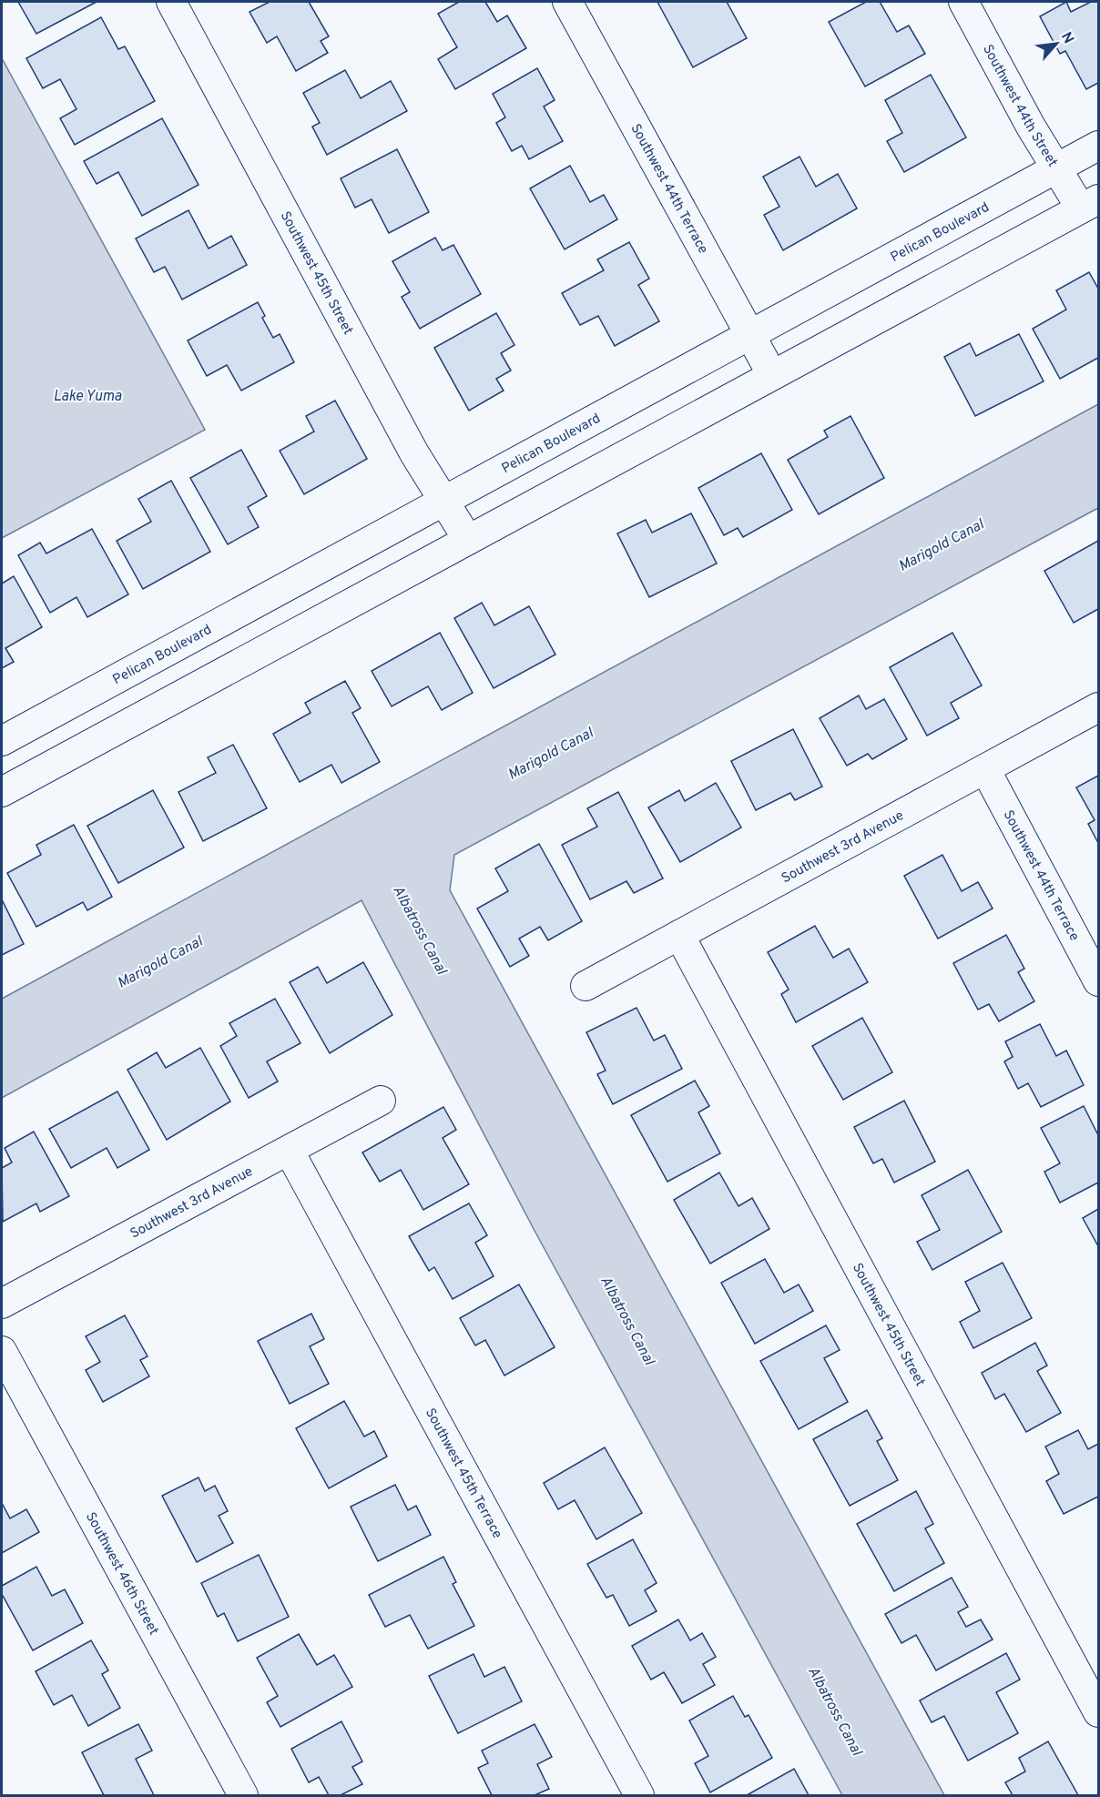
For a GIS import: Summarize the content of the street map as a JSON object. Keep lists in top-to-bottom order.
{
  "streets": {
    "street": [
      "Southwest 44th Street",
      "Southwest 44th Terrace",
      "Pelican Boulevard",
      "Southwest 45th Street",
      "Southwest 3rd Avenue",
      "Southwest 45th Terrace",
      "Southwest 46th Street"
    ]
  },
  "crossings": [
    ["Southwest 44th Street", "Pelican Boulevard"],
    ["Southwest 44th Terrace", "Pelican Boulevard"],
    ["Southwest 44th Terrace", "Southwest 3rd Avenue"],
    ["Pelican Boulevard", "Southwest 45th Street"],
    ["Southwest 45th Street", "Southwest 3rd Avenue"],
    ["Southwest 3rd Avenue", "Southwest 45th Terrace"]
  ],
  "water": ["Lake Yuma", "Marigold Canal", "Albatross Canal"],
  "north": "top right"
}
